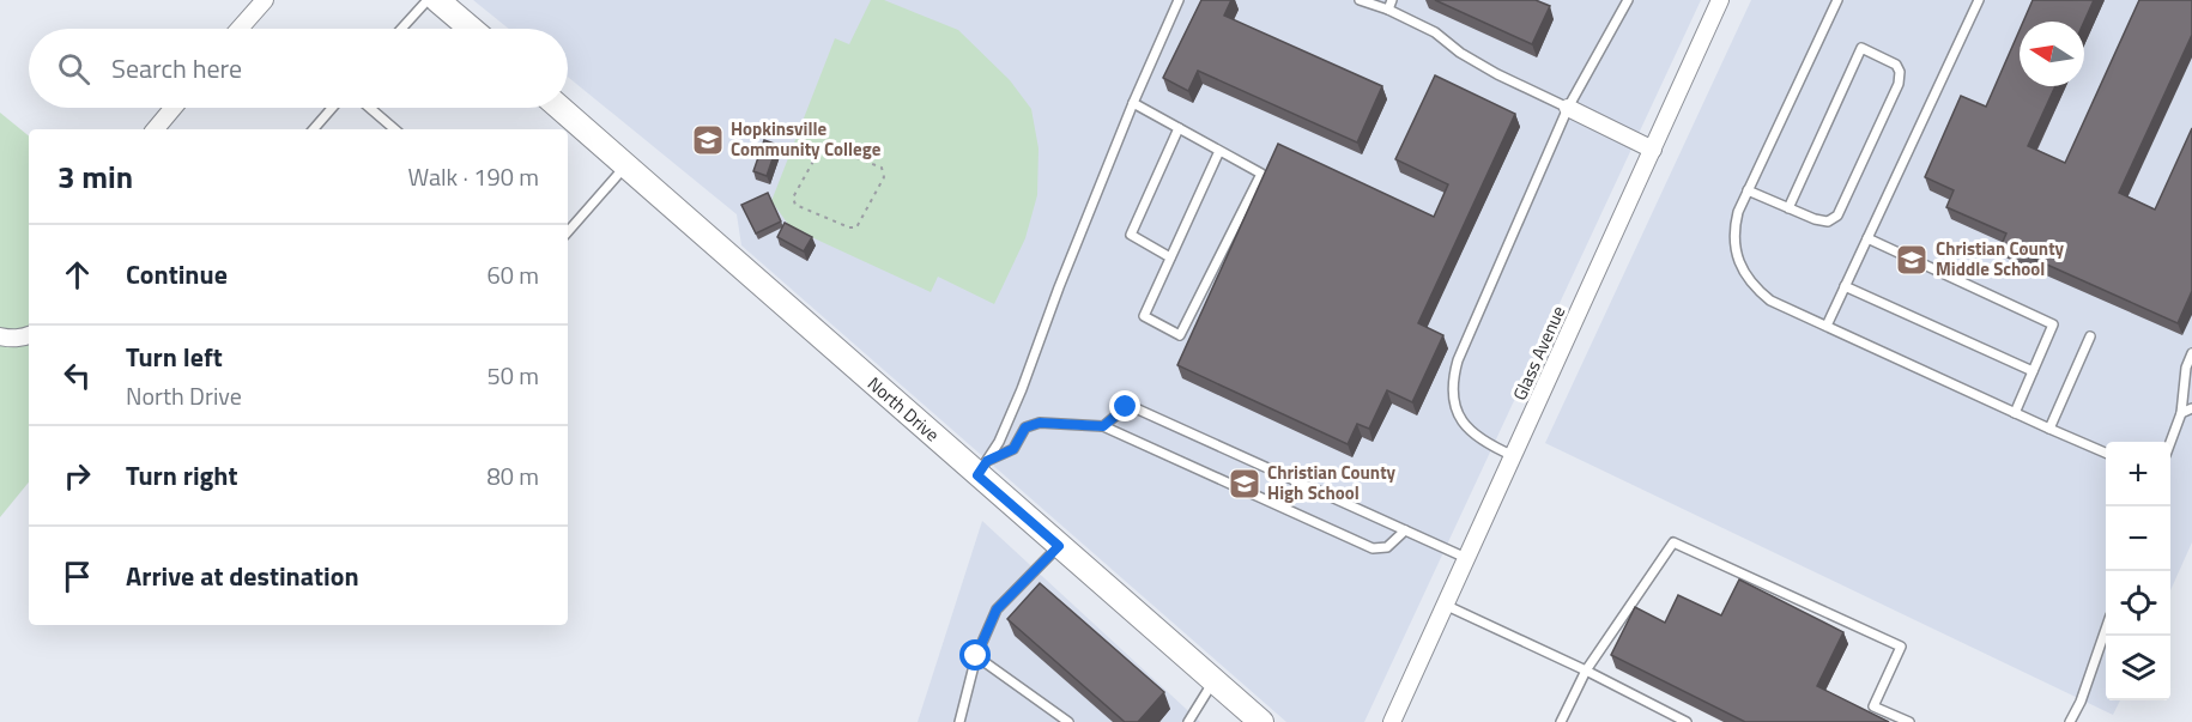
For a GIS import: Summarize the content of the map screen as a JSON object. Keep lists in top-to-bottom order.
{
  "streets": {
    "main road": ["North Drive"],
    "street": ["Glass Avenue"]
  },
  "places": {
    "school or university": ["Hopkinsville Community College", "Christian County Middle School", "Christian County High School"]
  },
  "north": "left",
  "page": {
    "search": "Search here",
    "heading": ["3 min", "Walk · 190 m"],
    "list": [
      ["Continue", "60 m"],
      ["Turn left", "North Drive", "50 m"],
      ["Turn right", "80 m"],
      "Arrive at destination"
    ],
    "map_buttons": ["+", "−"]
  }
}
